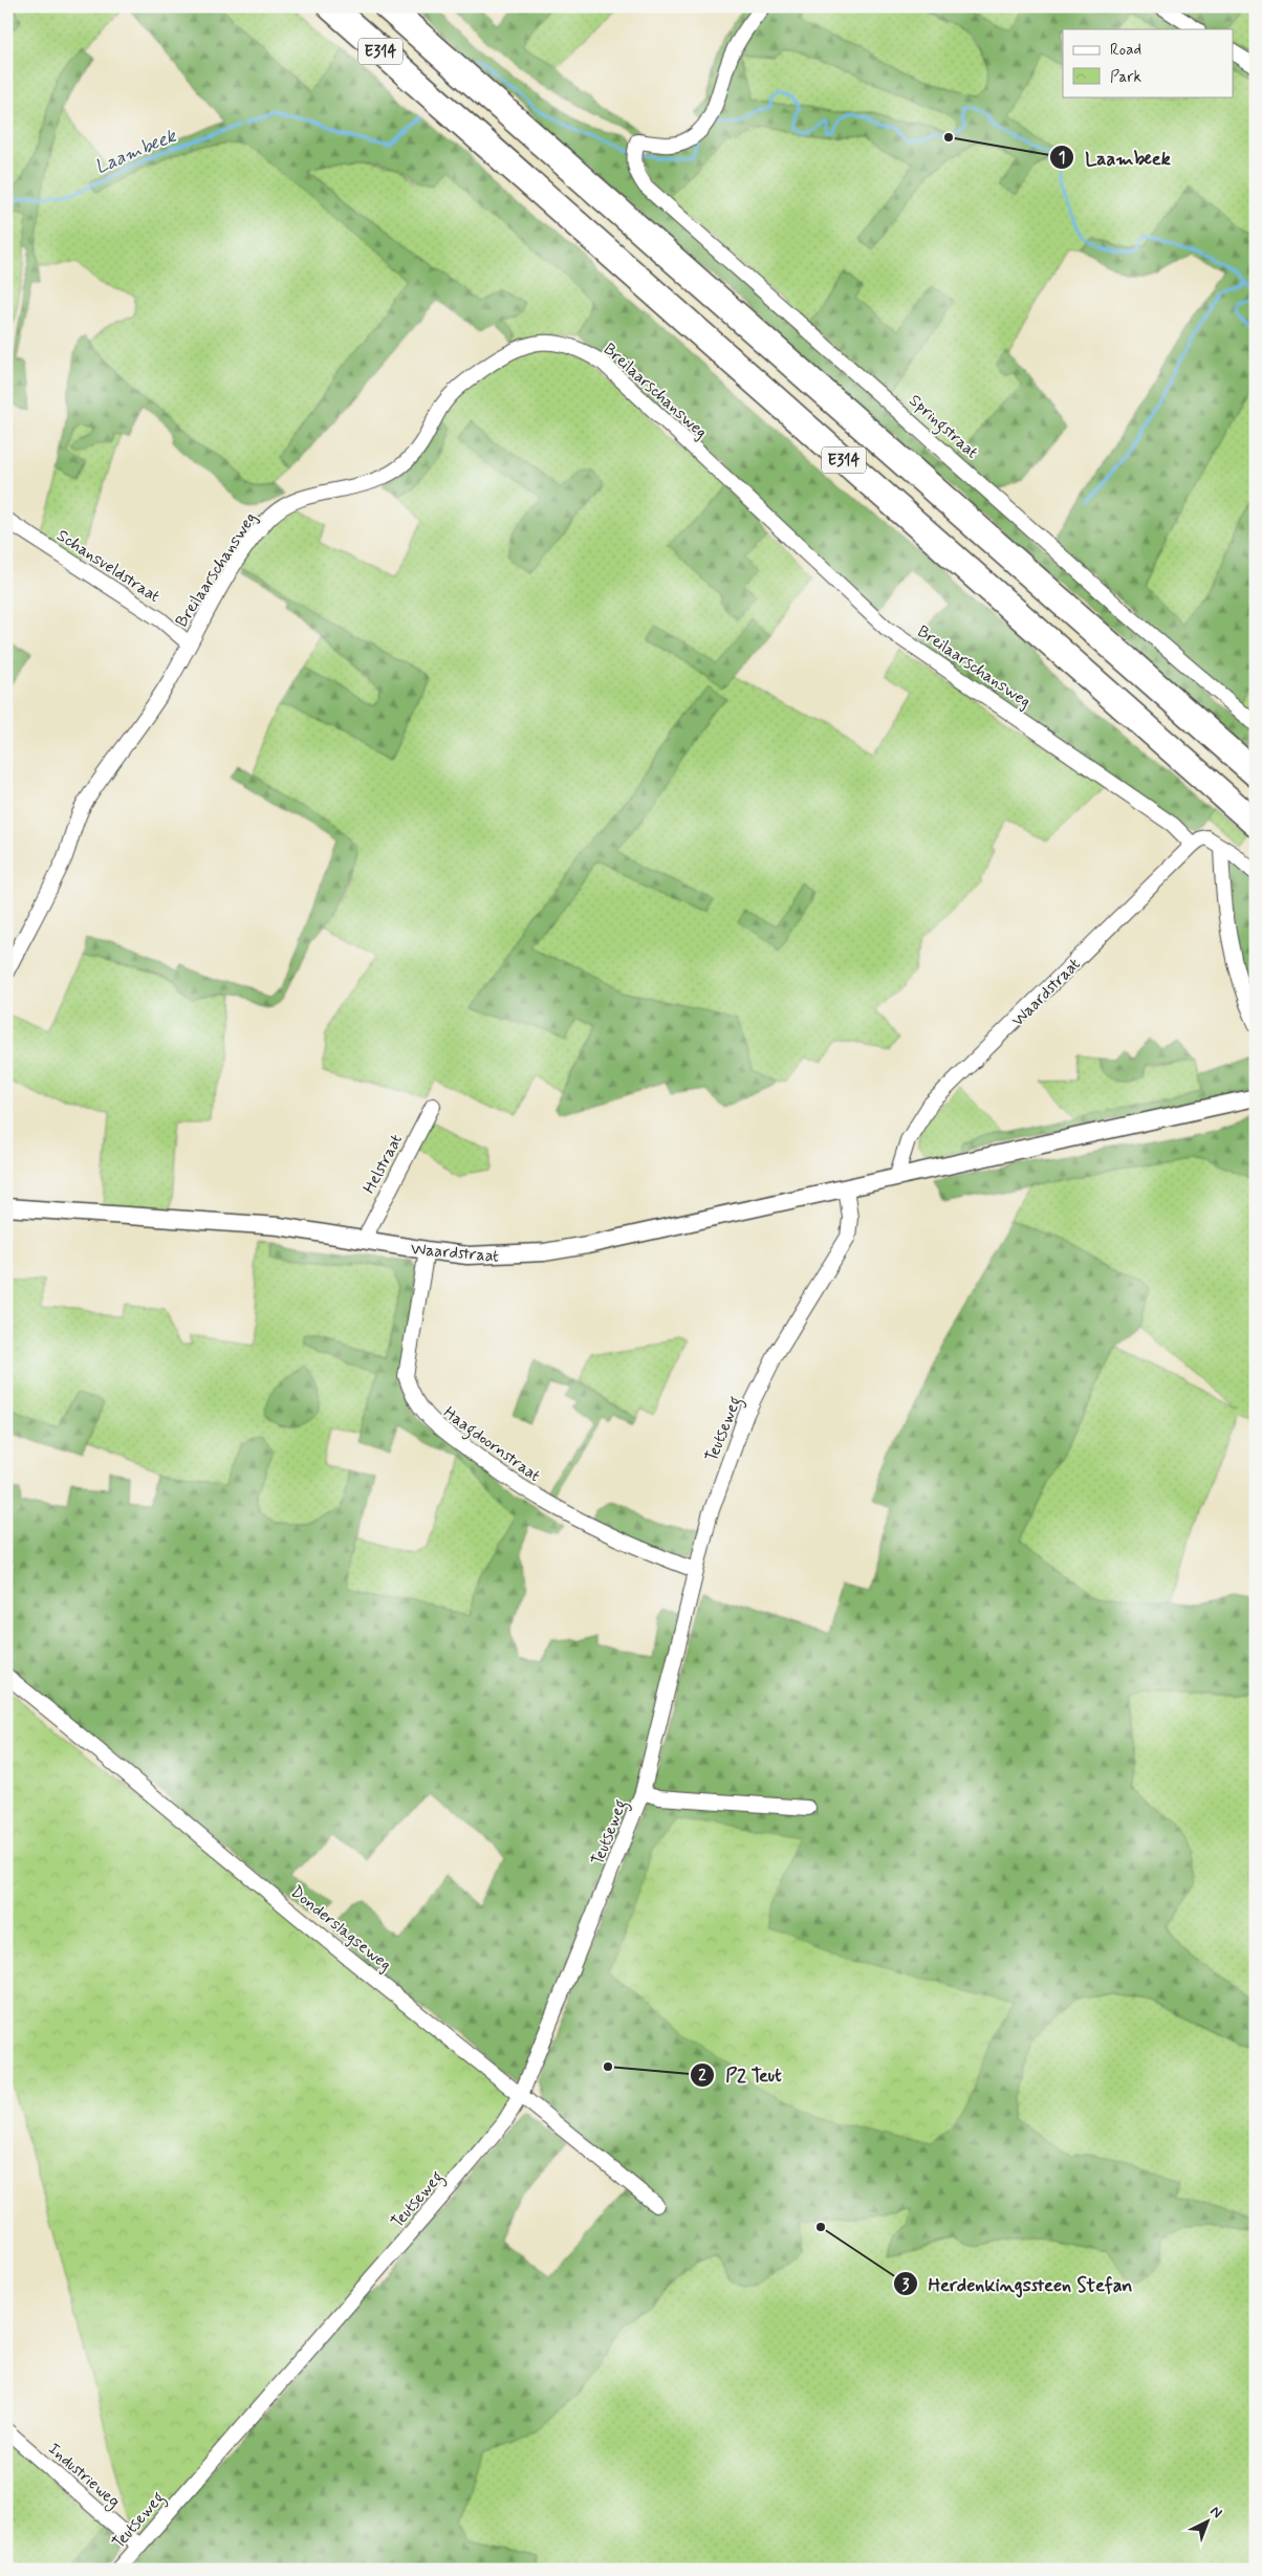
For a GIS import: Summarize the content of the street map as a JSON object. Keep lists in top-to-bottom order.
{
  "streets": {
    "highway": ["E314"],
    "street": [
      "Breilaarschansweg",
      "Springstraat",
      "Schansveldstraat",
      "Waardstraat",
      "Helstraat",
      "Teutseweg",
      "Haagdoornstraat",
      "Donderslagseweg",
      "Industrieweg"
    ]
  },
  "crossings": [
    ["Breilaarschansweg", "Schansveldstraat"],
    ["Breilaarschansweg", "Waardstraat"],
    ["Waardstraat", "Helstraat"],
    ["Waardstraat", "Teutseweg"],
    ["Waardstraat", "Haagdoornstraat"],
    ["Teutseweg", "Haagdoornstraat"],
    ["Teutseweg", "Donderslagseweg"],
    ["Teutseweg", "Industrieweg"]
  ],
  "water": ["Laambeek"],
  "places": ["Laambeek", "P2 Teut", "Herdenkingssteen Stefan"],
  "legend": ["Road", "Park"],
  "north": "top right"
}
